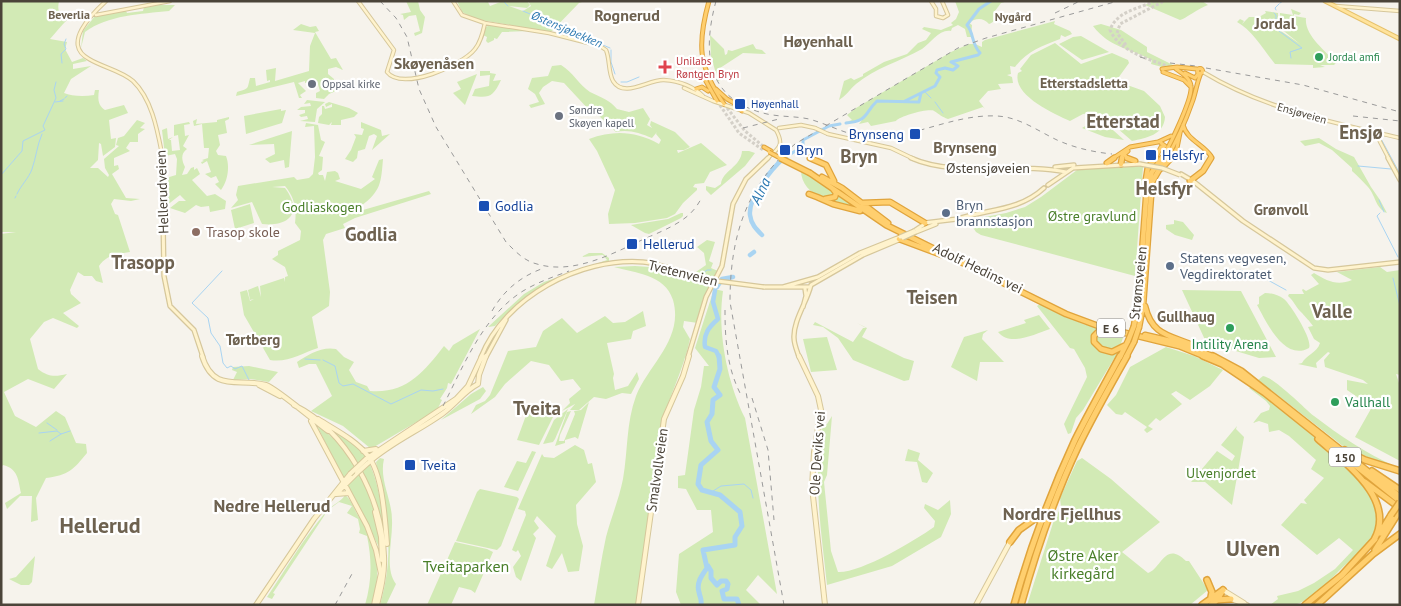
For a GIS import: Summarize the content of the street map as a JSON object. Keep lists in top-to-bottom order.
{
  "streets": {
    "highway": [
      "Adolf Hedins vei",
      "Strømsveien",
      "E 6",
      "150"
    ],
    "main road": [
      "Ensjøveien",
      "Østensjøveien",
      "Hellerudveien",
      "Tvetenveien",
      "Ole Deviks vei",
      "Smalvollveien"
    ]
  },
  "crossings": [
    ["Ensjøveien", "E 6"],
    ["Østensjøveien", "Tvetenveien"],
    ["Østensjøveien", "Smalvollveien"],
    ["Adolf Hedins vei", "E 6"],
    ["Adolf Hedins vei", "150"],
    ["Tvetenveien", "E 6"],
    ["Tvetenveien", "Ole Deviks vei"],
    ["Strømsveien", "E 6"],
    ["E 6", "150"]
  ],
  "districts": [
    "Beverlia",
    "Rognerud",
    "Nygård",
    "Jordal",
    "Høyenhall",
    "Skøyenåsen",
    "Etterstadsletta",
    "Etterstad",
    "Ensjø",
    "Brynseng",
    "Bryn",
    "Helsfyr",
    "Grønvoll",
    "Godlia",
    "Trasopp",
    "Teisen",
    "Valle",
    "Gullhaug",
    "Tørtberg",
    "Tveita",
    "Nedre Hellerud",
    "Nordre Fjellhus",
    "Hellerud",
    "Ulven"
  ],
  "water": ["Østensjøbekken", "Alna"],
  "parks": [
    "Godliaskogen",
    "Østre gravlund",
    "Ulvenjordet",
    "Østre Aker kirkegård",
    "Tveitaparken"
  ],
  "places": {
    "other": [
      "Jordal amfi",
      "Oppsal kirke",
      "Søndre Skøyen kapell",
      "Bryn brannstasjon",
      "Trasop skole",
      "Statens vegvesen, Vegdirektoratet",
      "Intility Arena",
      "Vallhall"
    ],
    "health": ["Unilabs Røntgen Bryn"],
    "transit": [
      "Høyenhall",
      "Brynseng",
      "Bryn",
      "Helsfyr",
      "Godlia",
      "Hellerud",
      "Tveita"
    ]
  }
}
